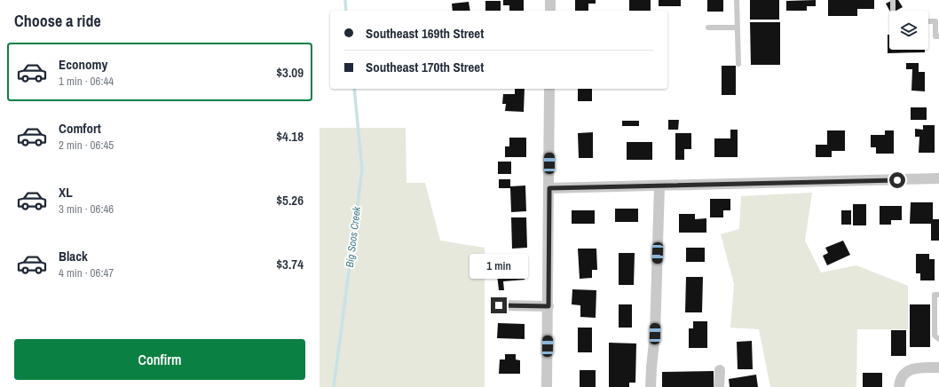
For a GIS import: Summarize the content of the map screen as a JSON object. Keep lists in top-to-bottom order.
{
  "water": ["Big Soos Creek"],
  "page": {
    "heading": "Choose a ride",
    "banner": ["Southeast 169th Street", "Southeast 170th Street"],
    "list": [
      {
        "name": "Economy",
        "note": "1 min · 06:44",
        "value": "$3.09"
      },
      {
        "name": "Comfort",
        "note": "2 min · 06:45",
        "value": "$4.18"
      },
      {
        "name": "XL",
        "note": "3 min · 06:46",
        "value": "$5.26"
      },
      {
        "name": "Black",
        "note": "4 min · 06:47",
        "value": "$3.74"
      }
    ],
    "bubble": "1 min",
    "buttons": "Confirm"
  }
}
